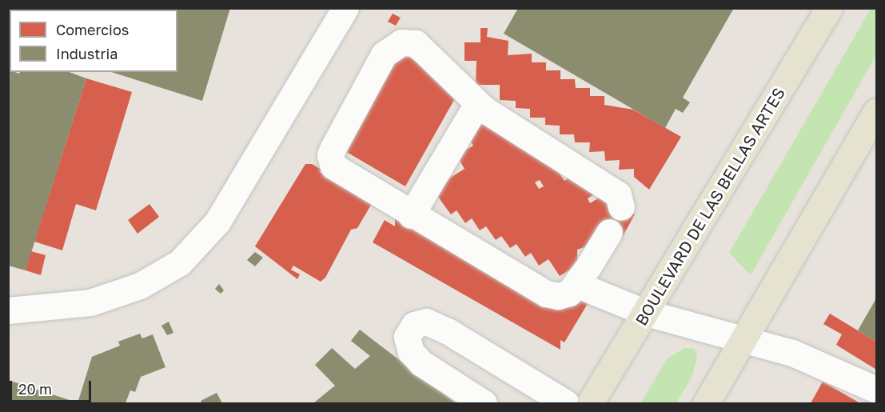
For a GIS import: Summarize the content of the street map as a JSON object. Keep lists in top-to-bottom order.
{
  "streets": {
    "main road": ["BOULEVARD DE LAS BELLAS ARTES"]
  },
  "legend": ["Comercios", "Industria"],
  "scale_bar": "20 m"
}
